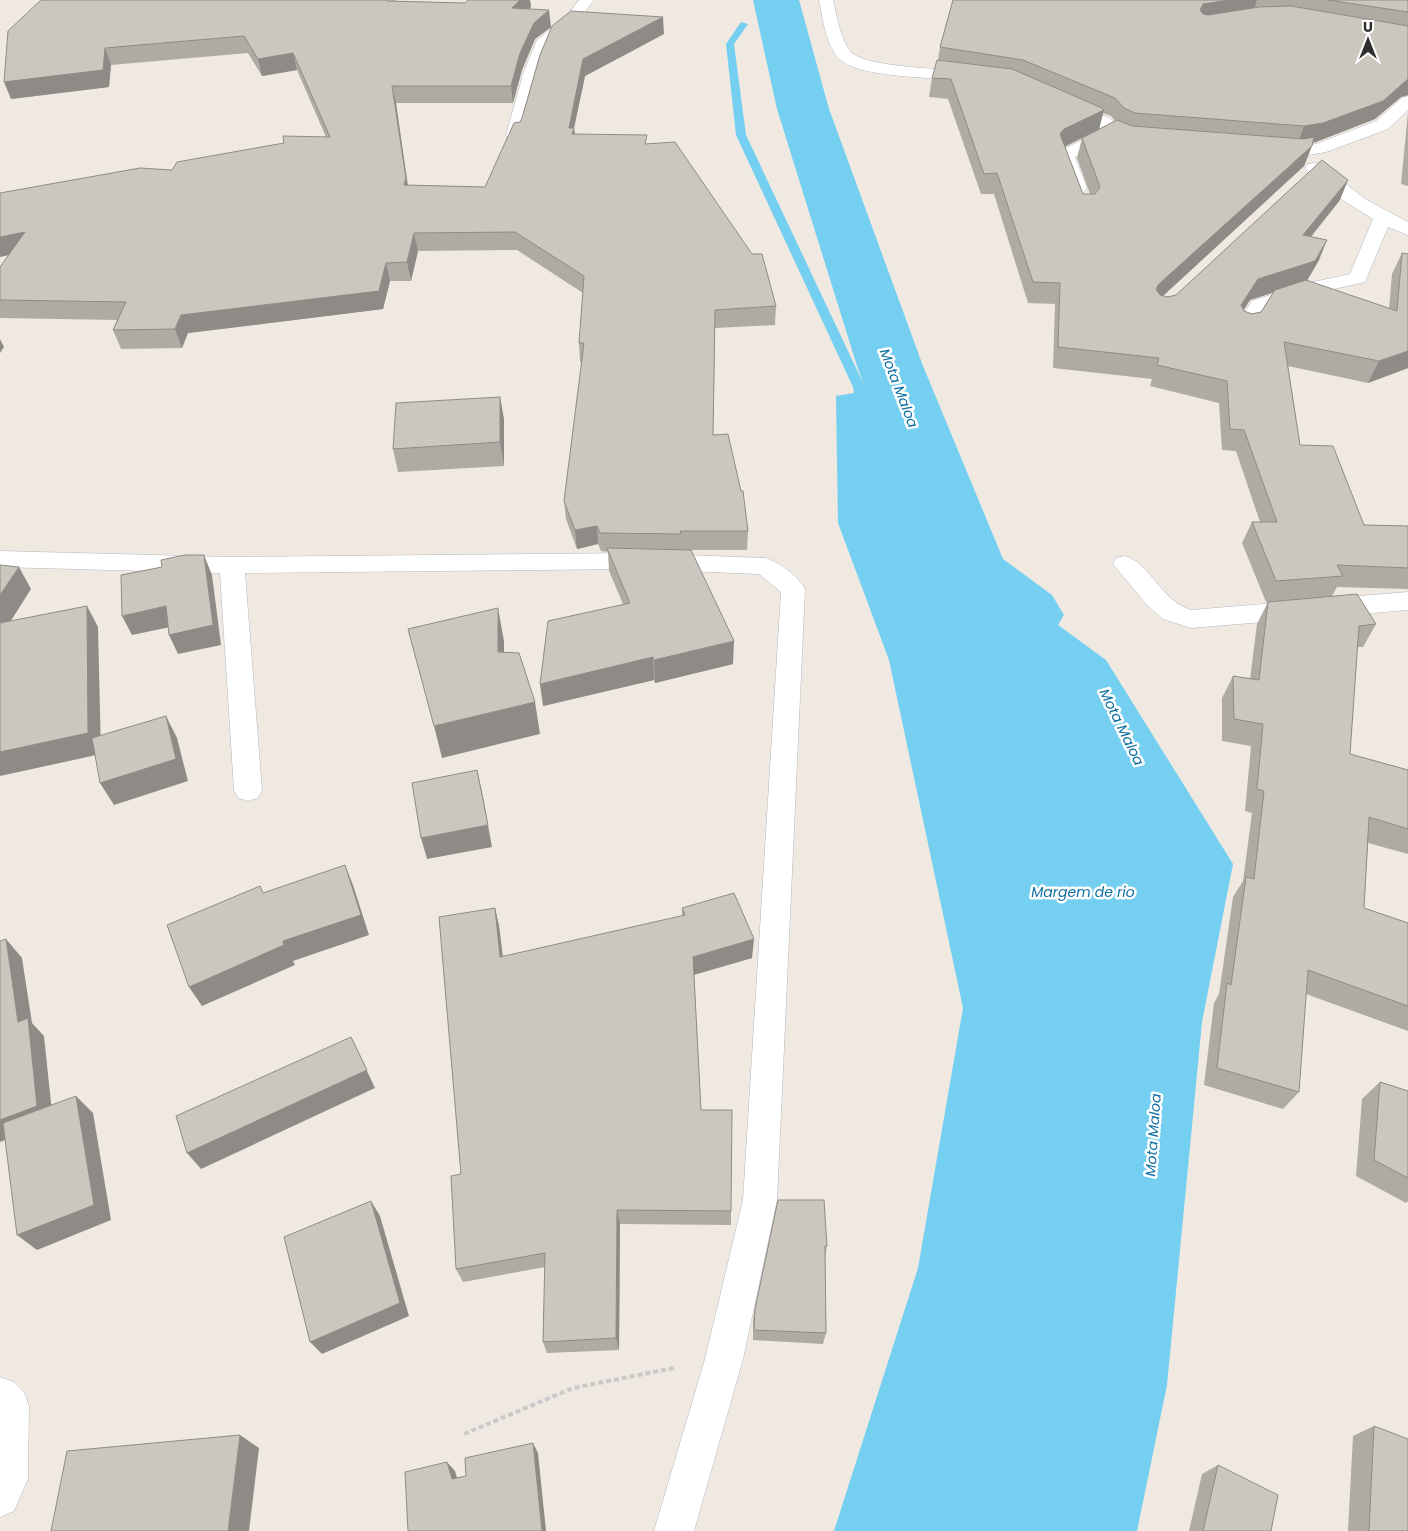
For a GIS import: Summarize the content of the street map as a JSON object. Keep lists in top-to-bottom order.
{
  "water": ["Mota Maloa", "Margem de rio"],
  "north": "top"
}
